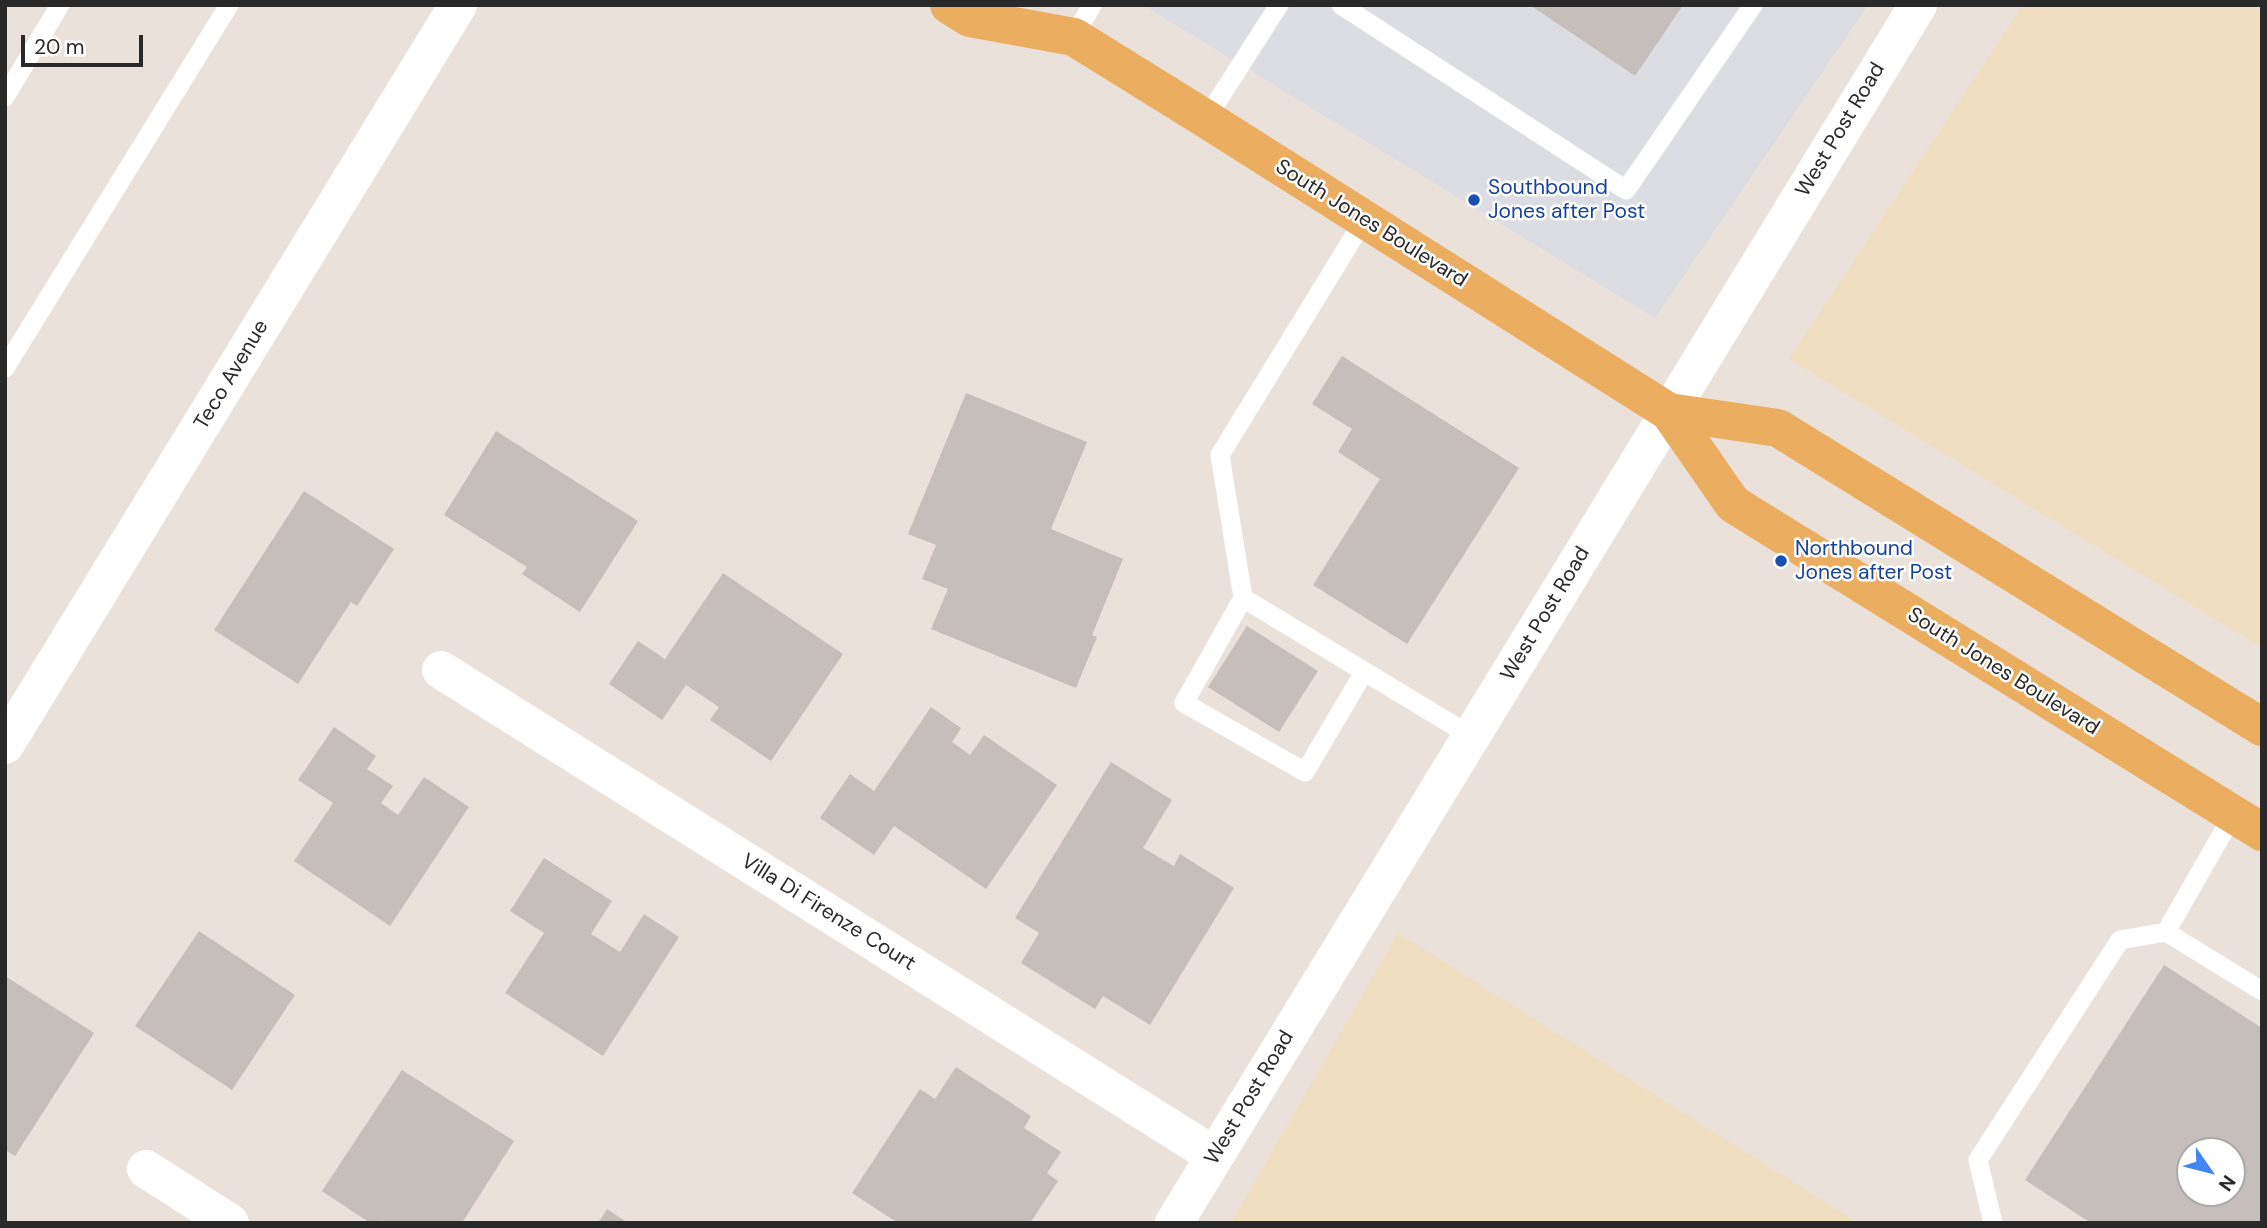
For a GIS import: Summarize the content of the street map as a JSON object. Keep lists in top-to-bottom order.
{
  "streets": {
    "main road": ["South Jones Boulevard"],
    "street": ["West Post Road", "Teco Avenue", "Villa Di Firenze Court"]
  },
  "crossings": [
    ["West Post Road", "South Jones Boulevard"],
    ["West Post Road", "Villa Di Firenze Court"]
  ],
  "places": ["Southbound Jones after Post", "Northbound Jones after Post"],
  "scale_bar": "20 m",
  "north": "bottom right"
}
